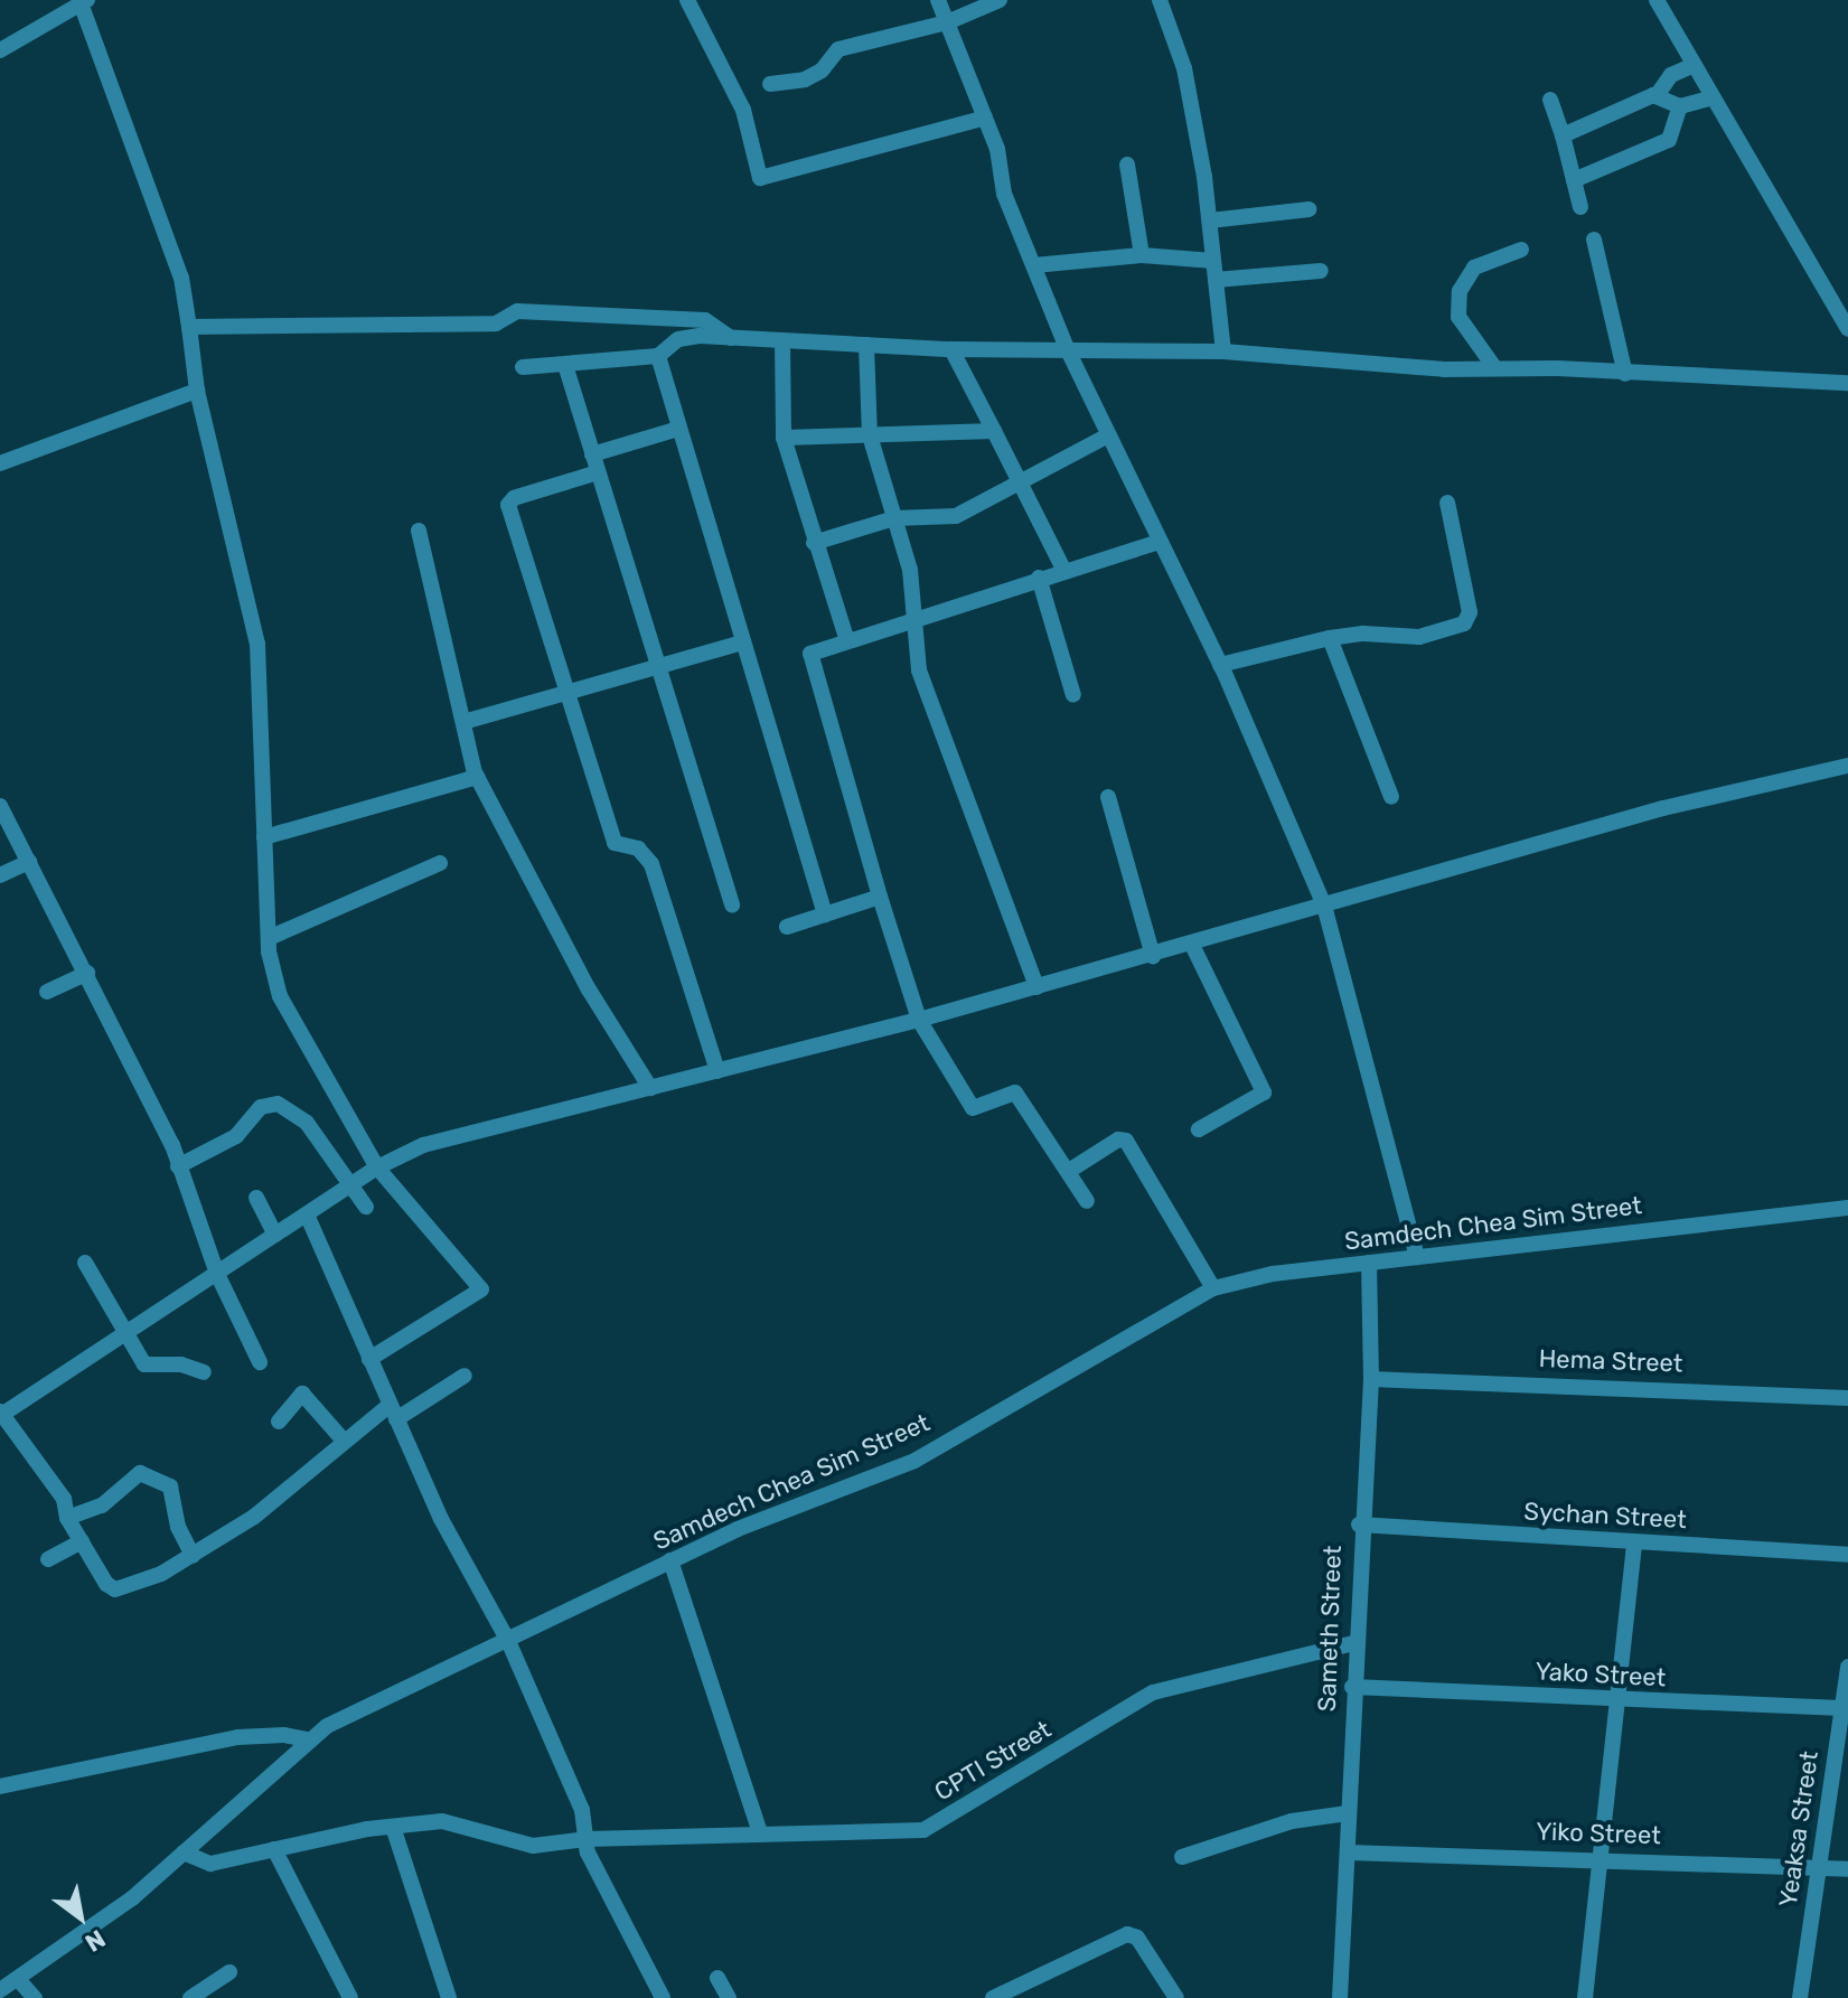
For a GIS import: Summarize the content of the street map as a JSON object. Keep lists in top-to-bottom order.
{
  "streets": {
    "street": [
      "Samdech Chea Sim Street",
      "Hema Street",
      "Sychan Street",
      "Sameth Street",
      "Yako Street",
      "CPTI Street",
      "Yeaksa Street",
      "Yiko Street"
    ]
  },
  "crossings": [
    ["Samdech Chea Sim Street", "Sameth Street"],
    ["Samdech Chea Sim Street", "CPTI Street"],
    ["Hema Street", "Sameth Street"],
    ["Sychan Street", "Sameth Street"],
    ["Sameth Street", "Yako Street"],
    ["Sameth Street", "CPTI Street"],
    ["Sameth Street", "Yiko Street"],
    ["Yako Street", "Yeaksa Street"],
    ["Yeaksa Street", "Yiko Street"]
  ],
  "north": "bottom right"
}
